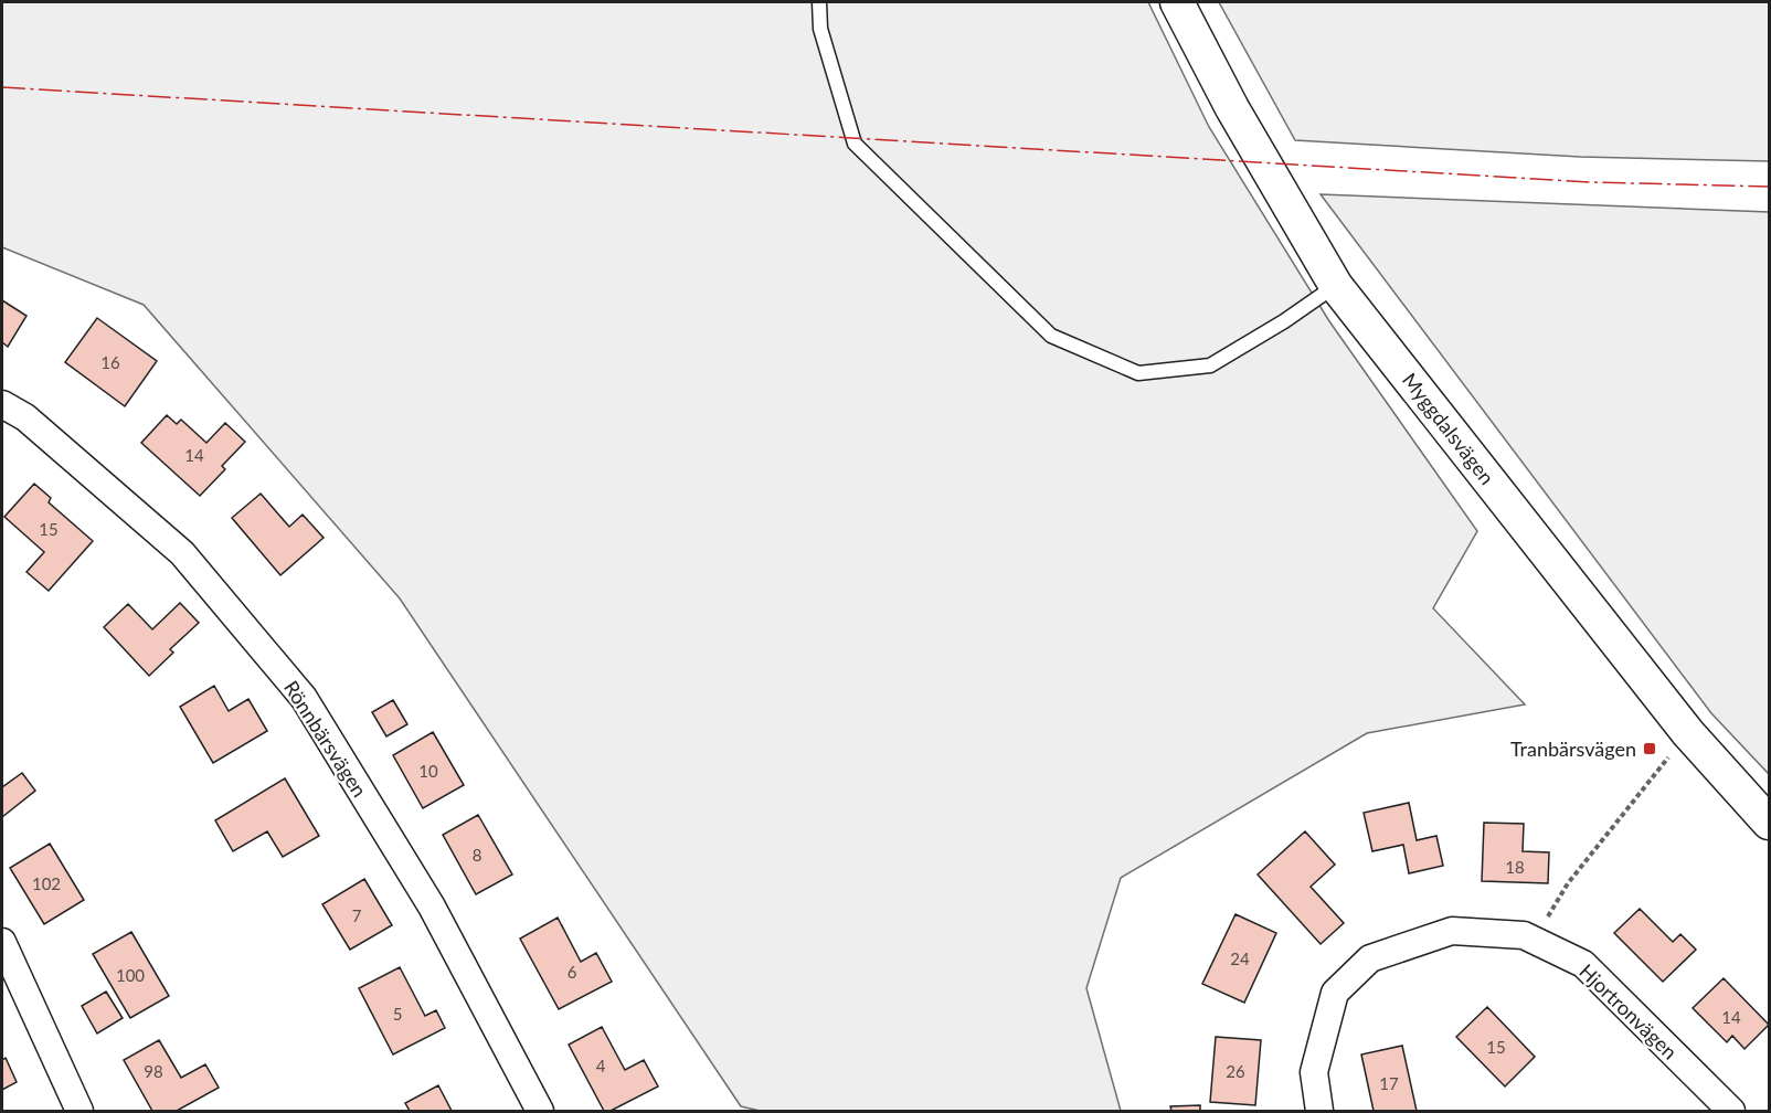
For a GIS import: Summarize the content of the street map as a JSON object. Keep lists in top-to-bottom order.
{
  "streets": {
    "street": ["Myggdalsvägen", "Rönnbärsvägen", "Hjortronvägen"]
  },
  "places": {
    "transit": ["Tranbärsvägen"]
  },
  "house_numbers": [
    "16",
    "14",
    "15",
    "10",
    "8",
    "18",
    "102",
    "7",
    "24",
    "6",
    "100",
    "5",
    "14",
    "15",
    "4",
    "98",
    "26",
    "17"
  ]
}
